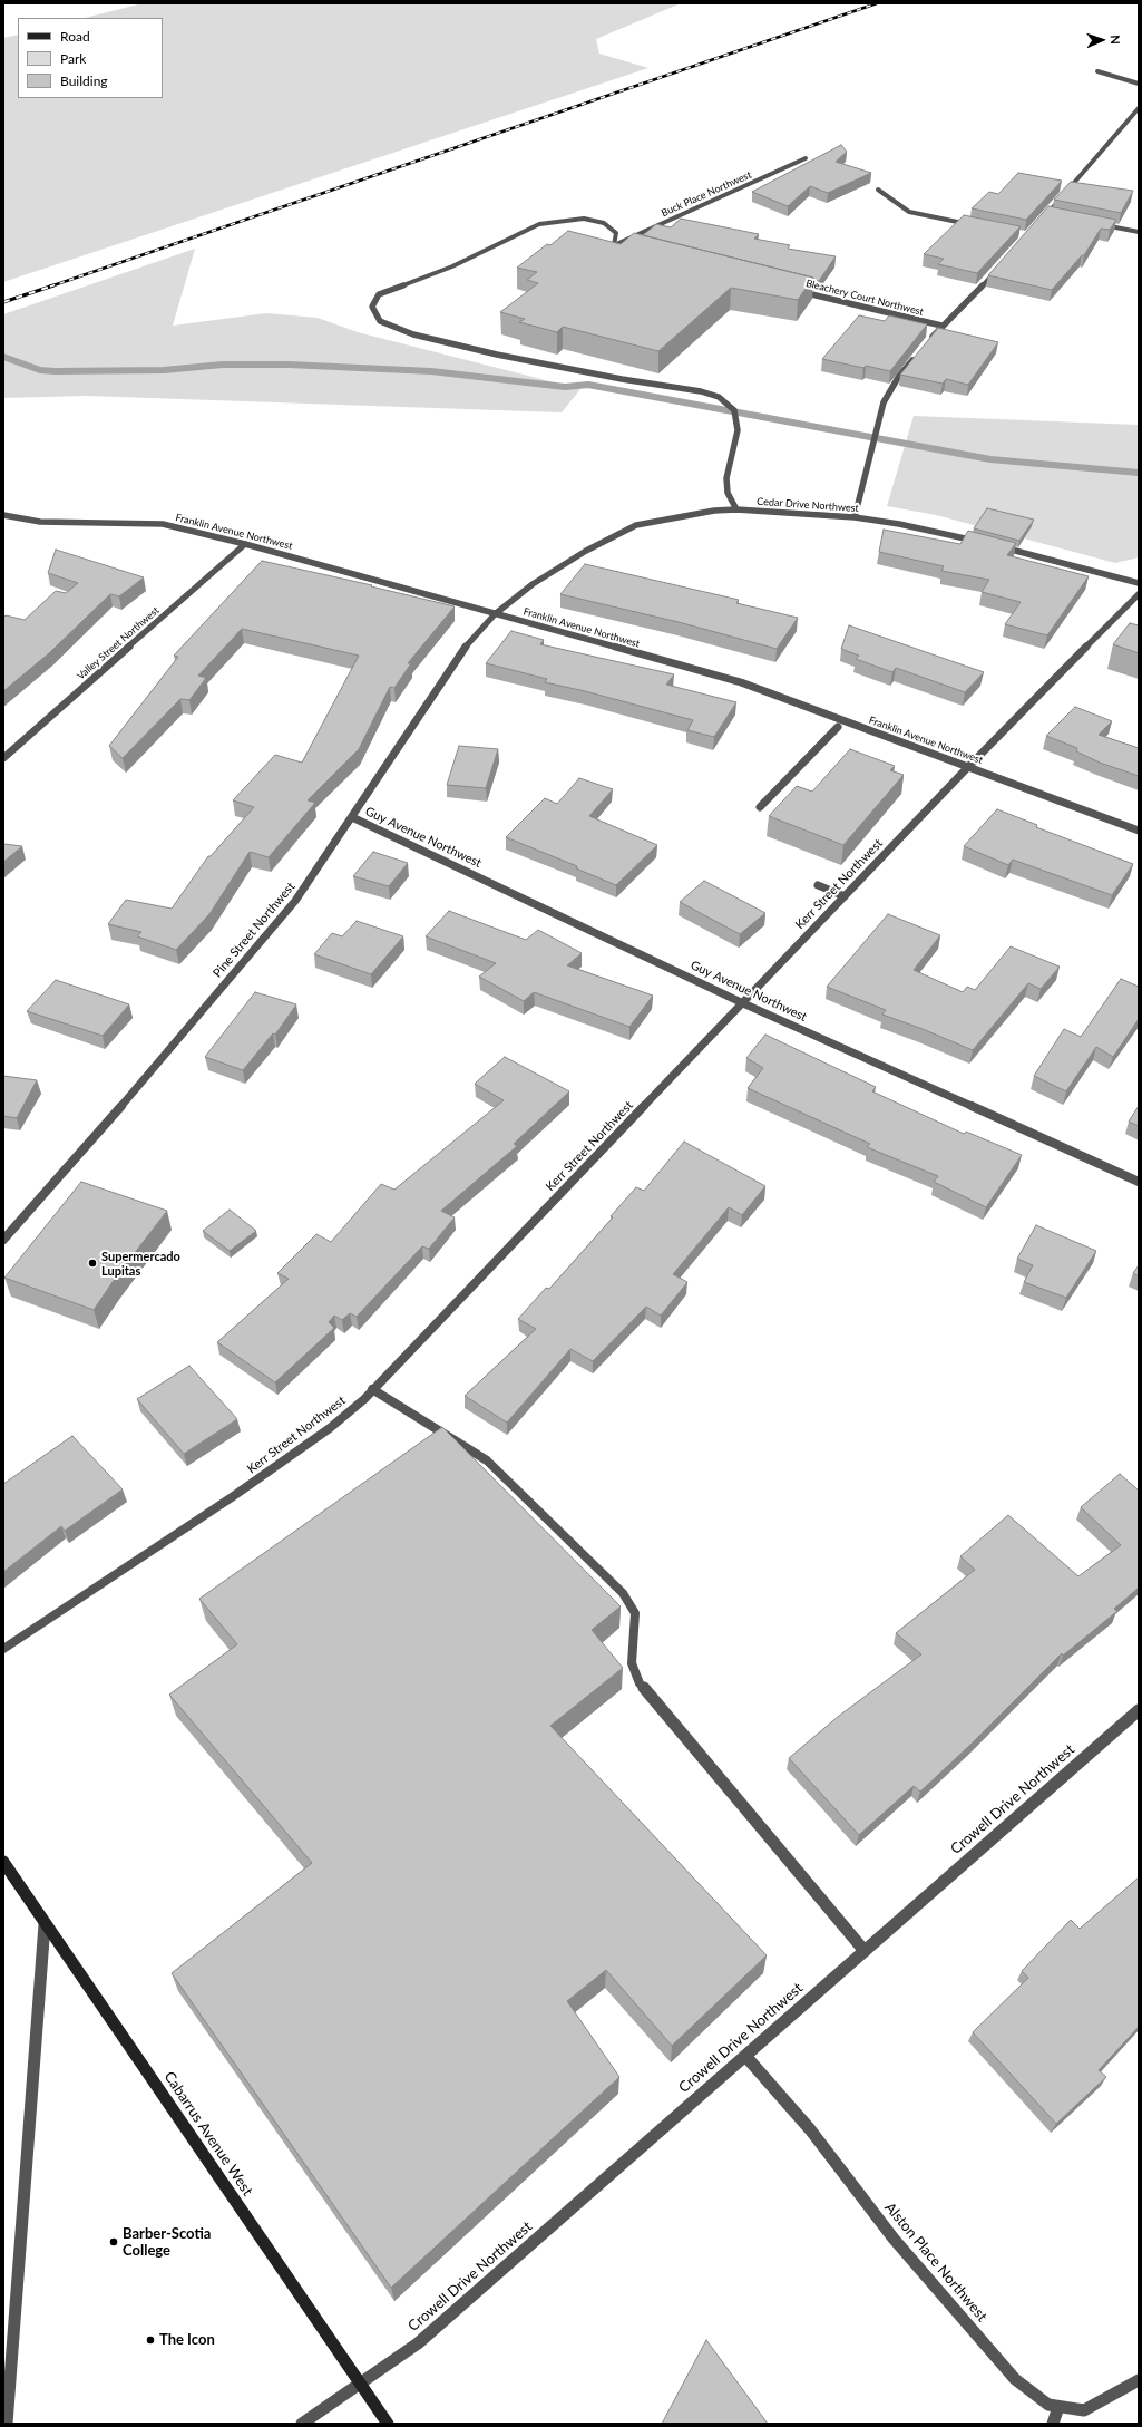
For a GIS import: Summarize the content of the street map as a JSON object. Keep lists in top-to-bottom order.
{
  "streets": {
    "main road": ["Cabarrus Avenue West"],
    "street": [
      "Buck Place Northwest",
      "Bleachery Court Northwest",
      "Cedar Drive Northwest",
      "Franklin Avenue Northwest",
      "Valley Street Northwest",
      "Guy Avenue Northwest",
      "Kerr Street Northwest",
      "Pine Street Northwest",
      "Crowell Drive Northwest",
      "Alston Place Northwest"
    ]
  },
  "crossings": [
    ["Cedar Drive Northwest", "Franklin Avenue Northwest"],
    ["Cedar Drive Northwest", "Pine Street Northwest"],
    ["Franklin Avenue Northwest", "Valley Street Northwest"],
    ["Franklin Avenue Northwest", "Kerr Street Northwest"],
    ["Franklin Avenue Northwest", "Pine Street Northwest"],
    ["Guy Avenue Northwest", "Kerr Street Northwest"],
    ["Guy Avenue Northwest", "Pine Street Northwest"],
    ["Crowell Drive Northwest", "Cabarrus Avenue West"],
    ["Crowell Drive Northwest", "Alston Place Northwest"]
  ],
  "places": ["Supermercado Lupitas", "Barber-Scotia College", "The Icon"],
  "legend": ["Road", "Park", "Building"],
  "north": "right"
}
